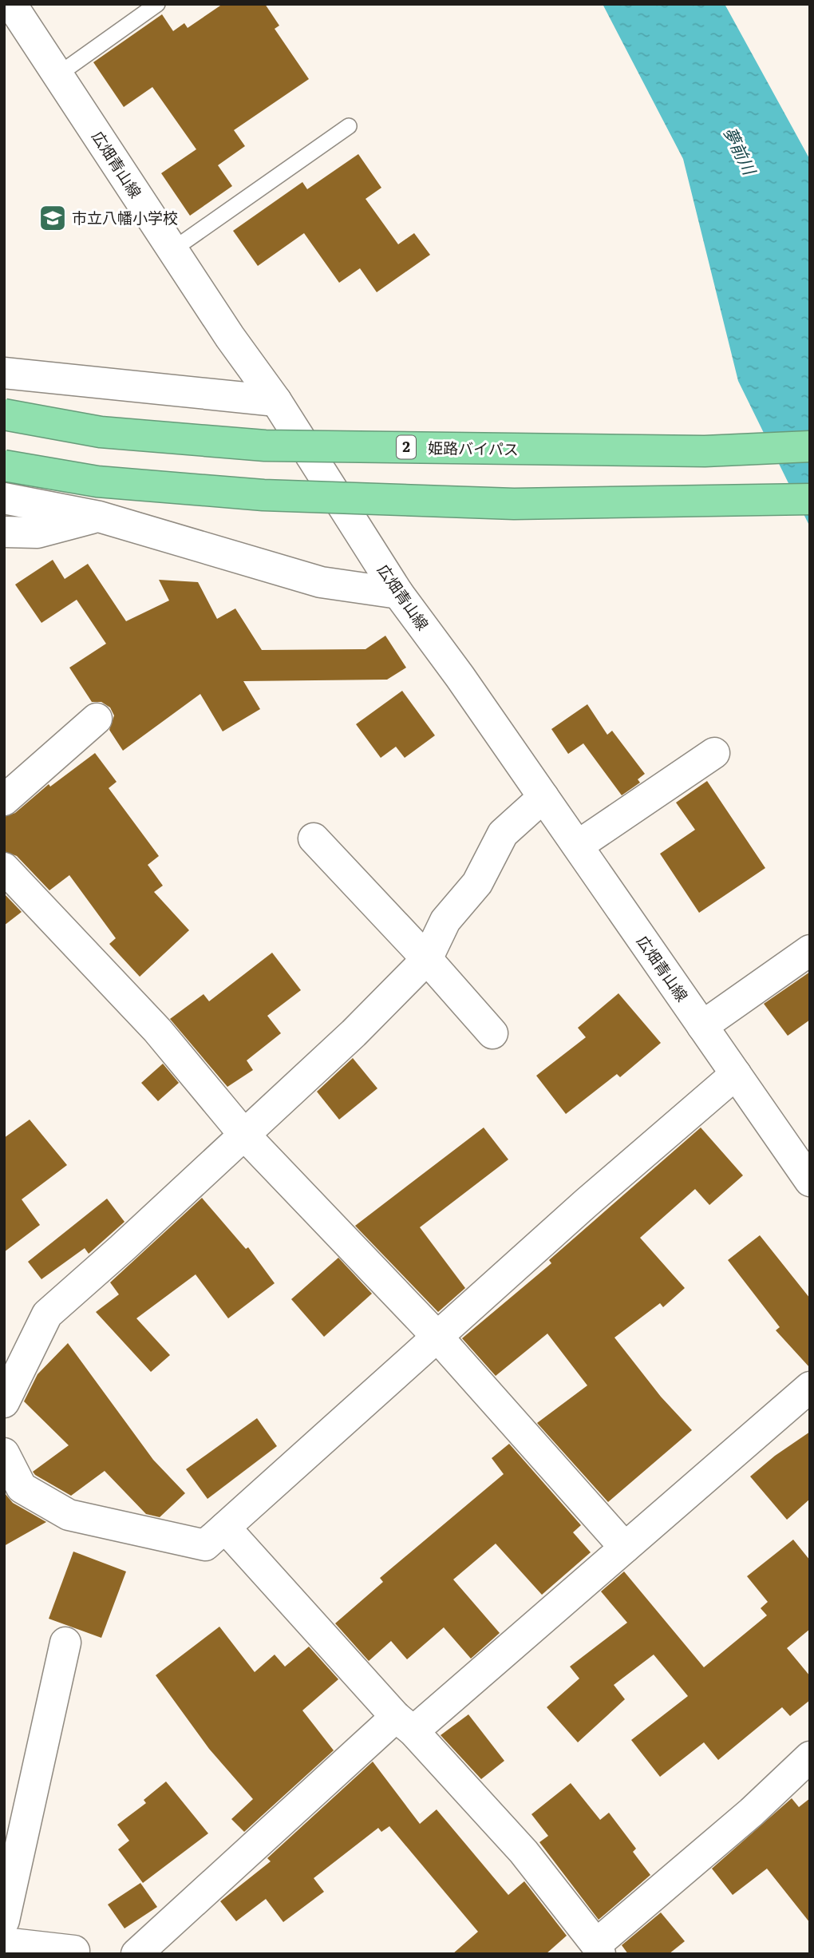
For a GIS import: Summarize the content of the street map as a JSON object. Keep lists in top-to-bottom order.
{
  "streets": {
    "highway": ["2", "姫路バイパス"],
    "street": ["広畑青山線"]
  },
  "water": ["夢前川"],
  "places": {
    "school or university": ["市立八幡小学校"]
  }
}
